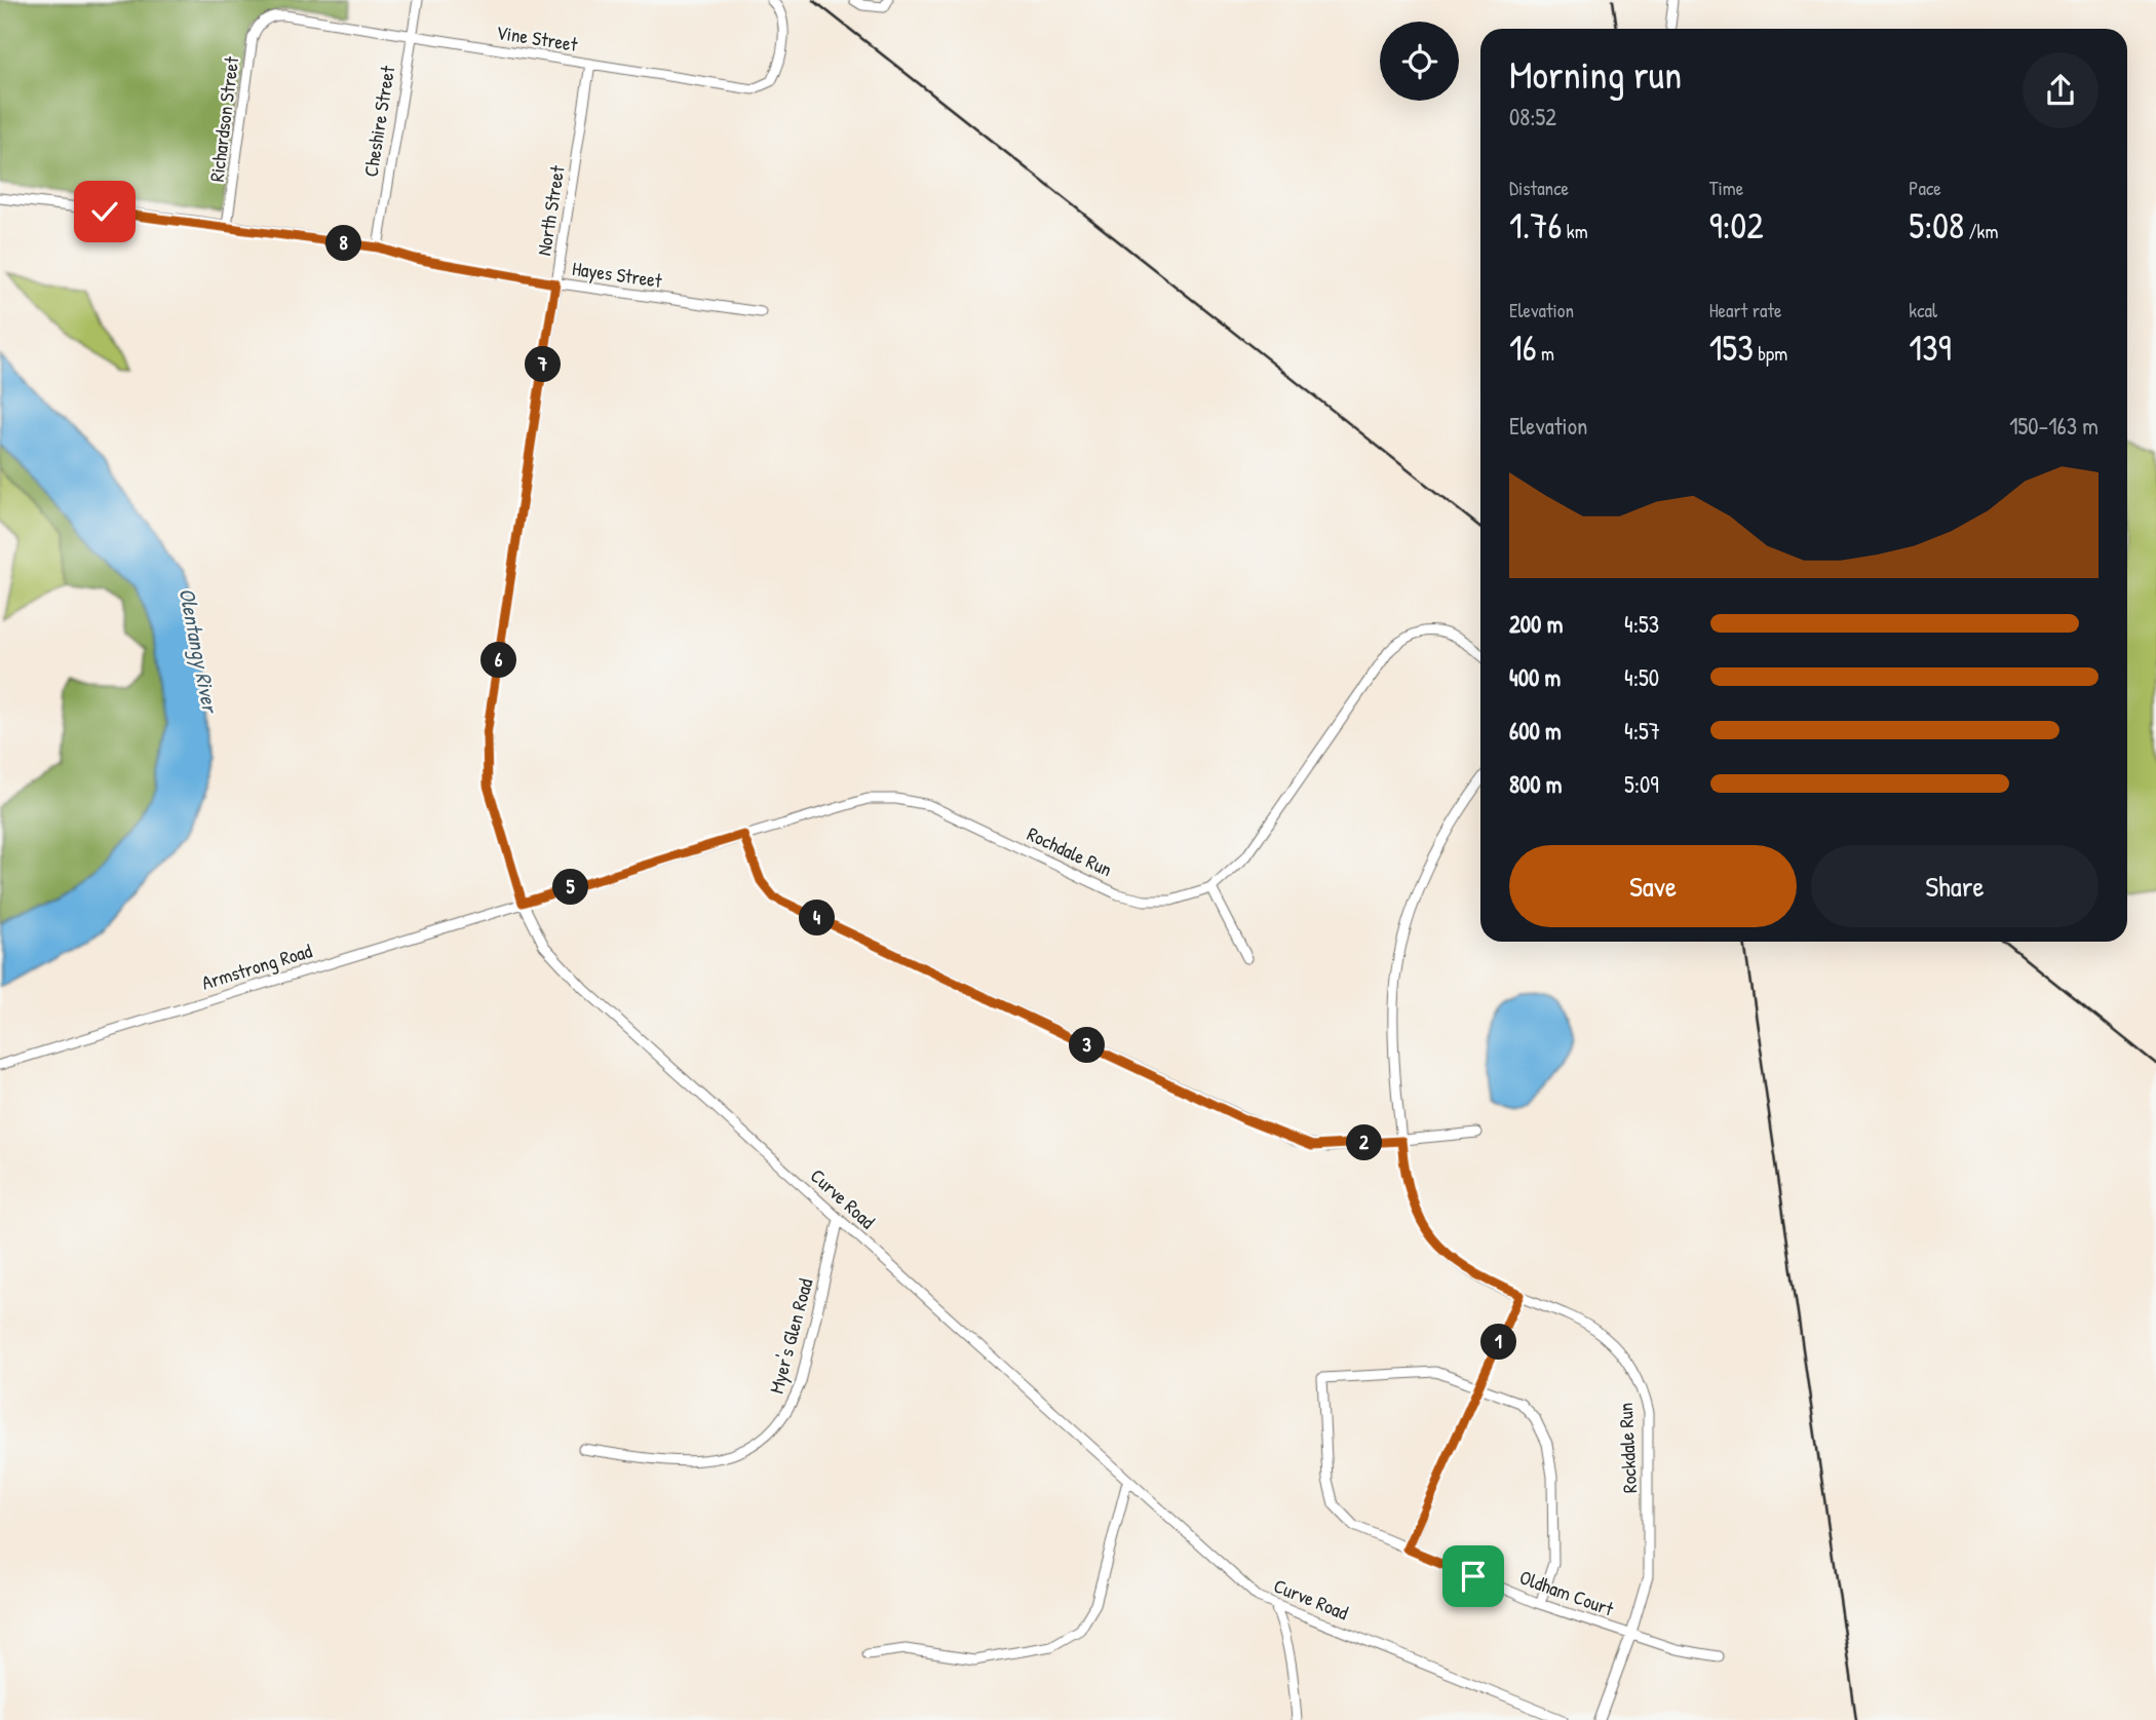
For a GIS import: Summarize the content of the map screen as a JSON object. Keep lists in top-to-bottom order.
{
  "streets": {
    "street": [
      "Vine Street",
      "Richardson Street",
      "Cheshire Street",
      "North Street",
      "Hayes Street",
      "Rochdale Run",
      "Armstrong Road",
      "Curve Road",
      "Myer's Glen Road",
      "Rockdale Run",
      "Oldham Court"
    ]
  },
  "crossings": [
    ["Vine Street", "Richardson Street"],
    ["Vine Street", "Cheshire Street"],
    ["Vine Street", "North Street"],
    ["Richardson Street", "Hayes Street"],
    ["Cheshire Street", "Hayes Street"],
    ["North Street", "Hayes Street"],
    ["North Street", "Curve Road"],
    ["Rochdale Run", "Armstrong Road"],
    ["Rochdale Run", "Curve Road"],
    ["Armstrong Road", "Curve Road"],
    ["Curve Road", "Myer's Glen Road"],
    ["Rockdale Run", "Oldham Court"]
  ],
  "water": ["Olentangy River"],
  "page": {
    "heading": ["Morning run", "08:52"],
    "stats": [
      ["Distance", "1.76 km"],
      ["Time", "9:02"],
      ["Pace", "5:08 /km"],
      ["Elevation", "16 m"],
      ["Heart rate", "153 bpm"],
      ["kcal", "139"]
    ],
    "pins": [
      "8",
      "7",
      "6",
      "5",
      "4",
      "3",
      "2",
      "1"
    ],
    "chart": ["Elevation", "150–163 m"],
    "list": [
      {
        "name": "200 m",
        "note": "4:53"
      },
      {
        "name": "400 m",
        "note": "4:50"
      },
      {
        "name": "600 m",
        "note": "4:57"
      },
      {
        "name": "800 m",
        "note": "5:09"
      }
    ],
    "buttons": ["Save", "Share"]
  }
}
